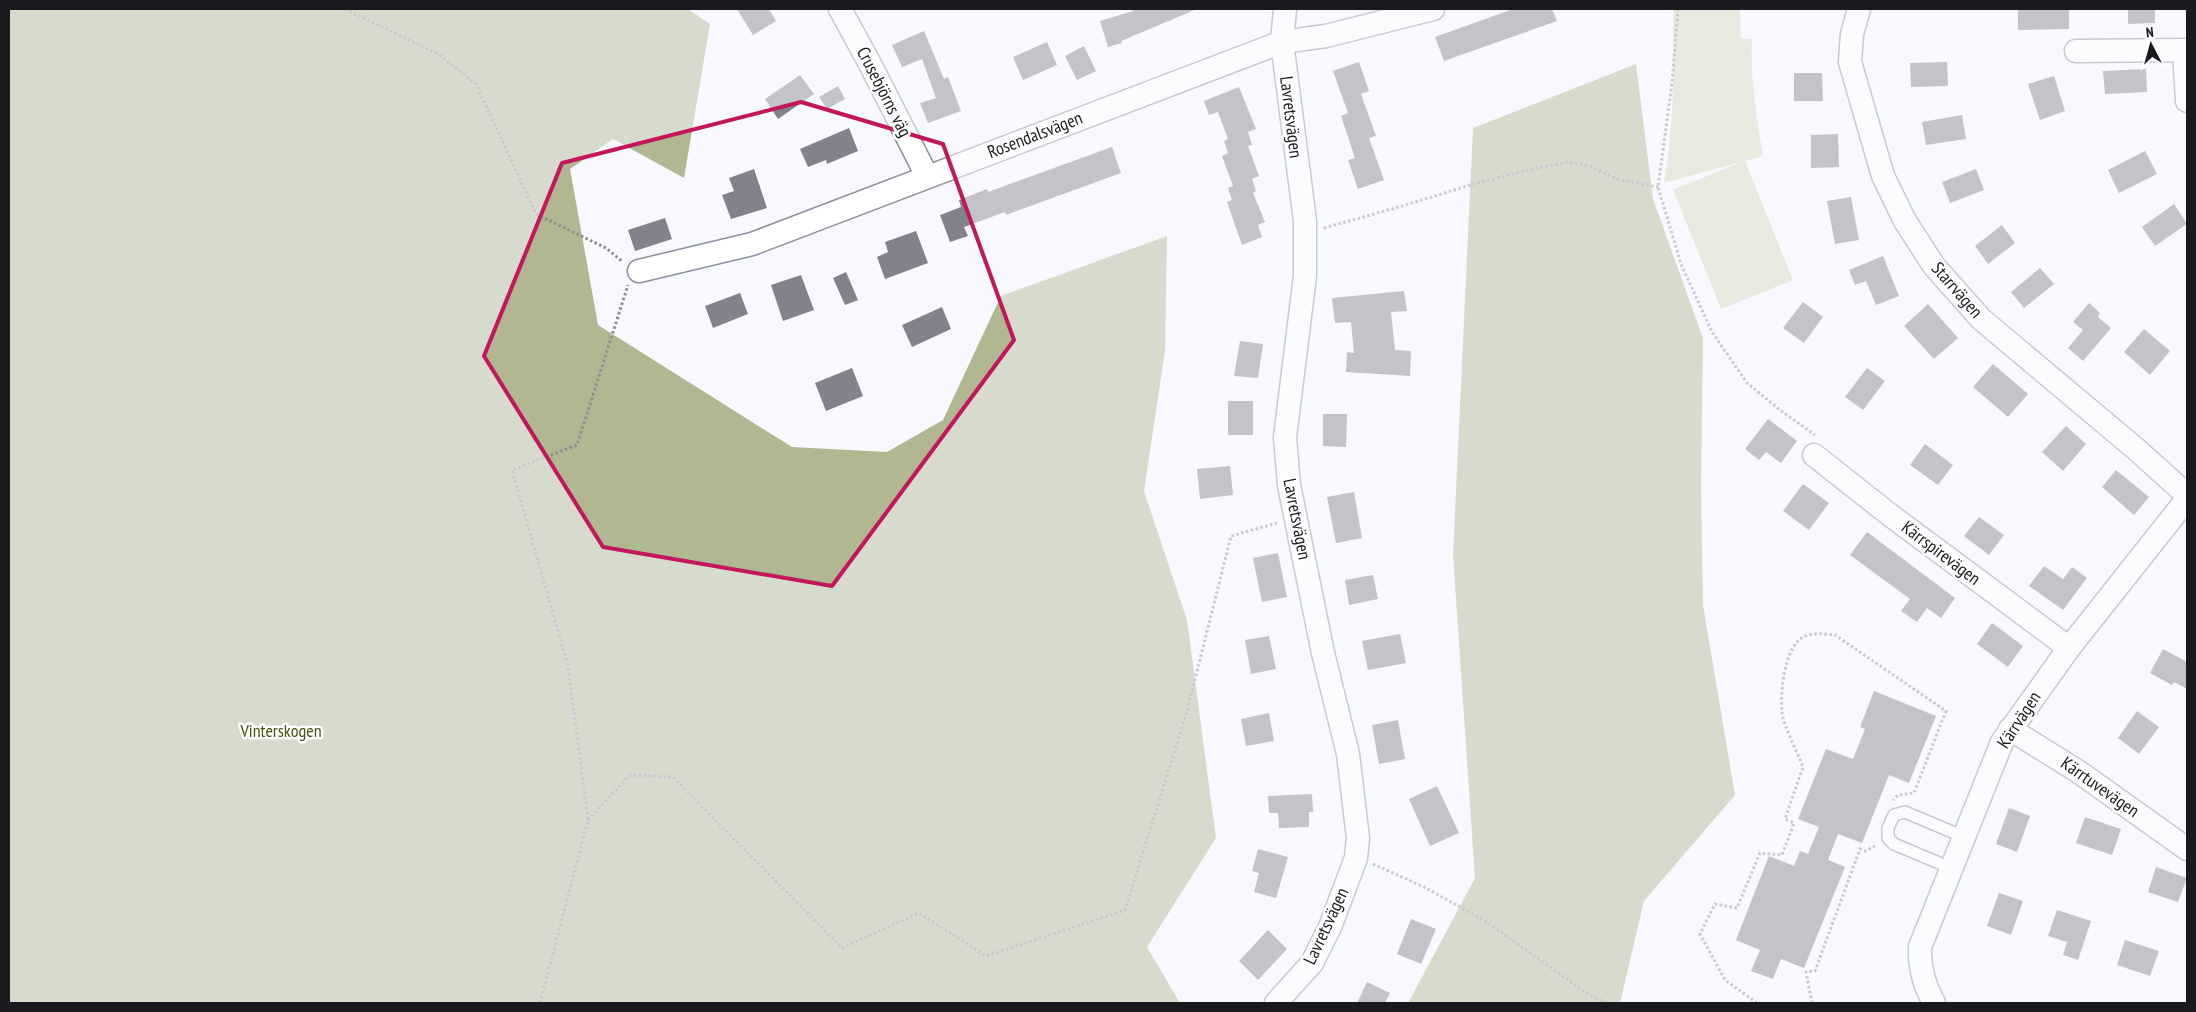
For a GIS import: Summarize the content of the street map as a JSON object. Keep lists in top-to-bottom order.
{
  "streets": {
    "street": [
      "Crusebjörns väg",
      "Lavretsvägen",
      "Rosendalsvägen",
      "Starrvägen",
      "Kärrspirevägen",
      "Kärrvägen",
      "Kärrtuvevägen"
    ]
  },
  "crossings": [
    ["Crusebjörns väg", "Rosendalsvägen"],
    ["Lavretsvägen", "Rosendalsvägen"],
    ["Kärrspirevägen", "Kärrvägen"],
    ["Kärrvägen", "Kärrtuvevägen"]
  ],
  "parks": ["Vinterskogen"],
  "north": "top"
}
